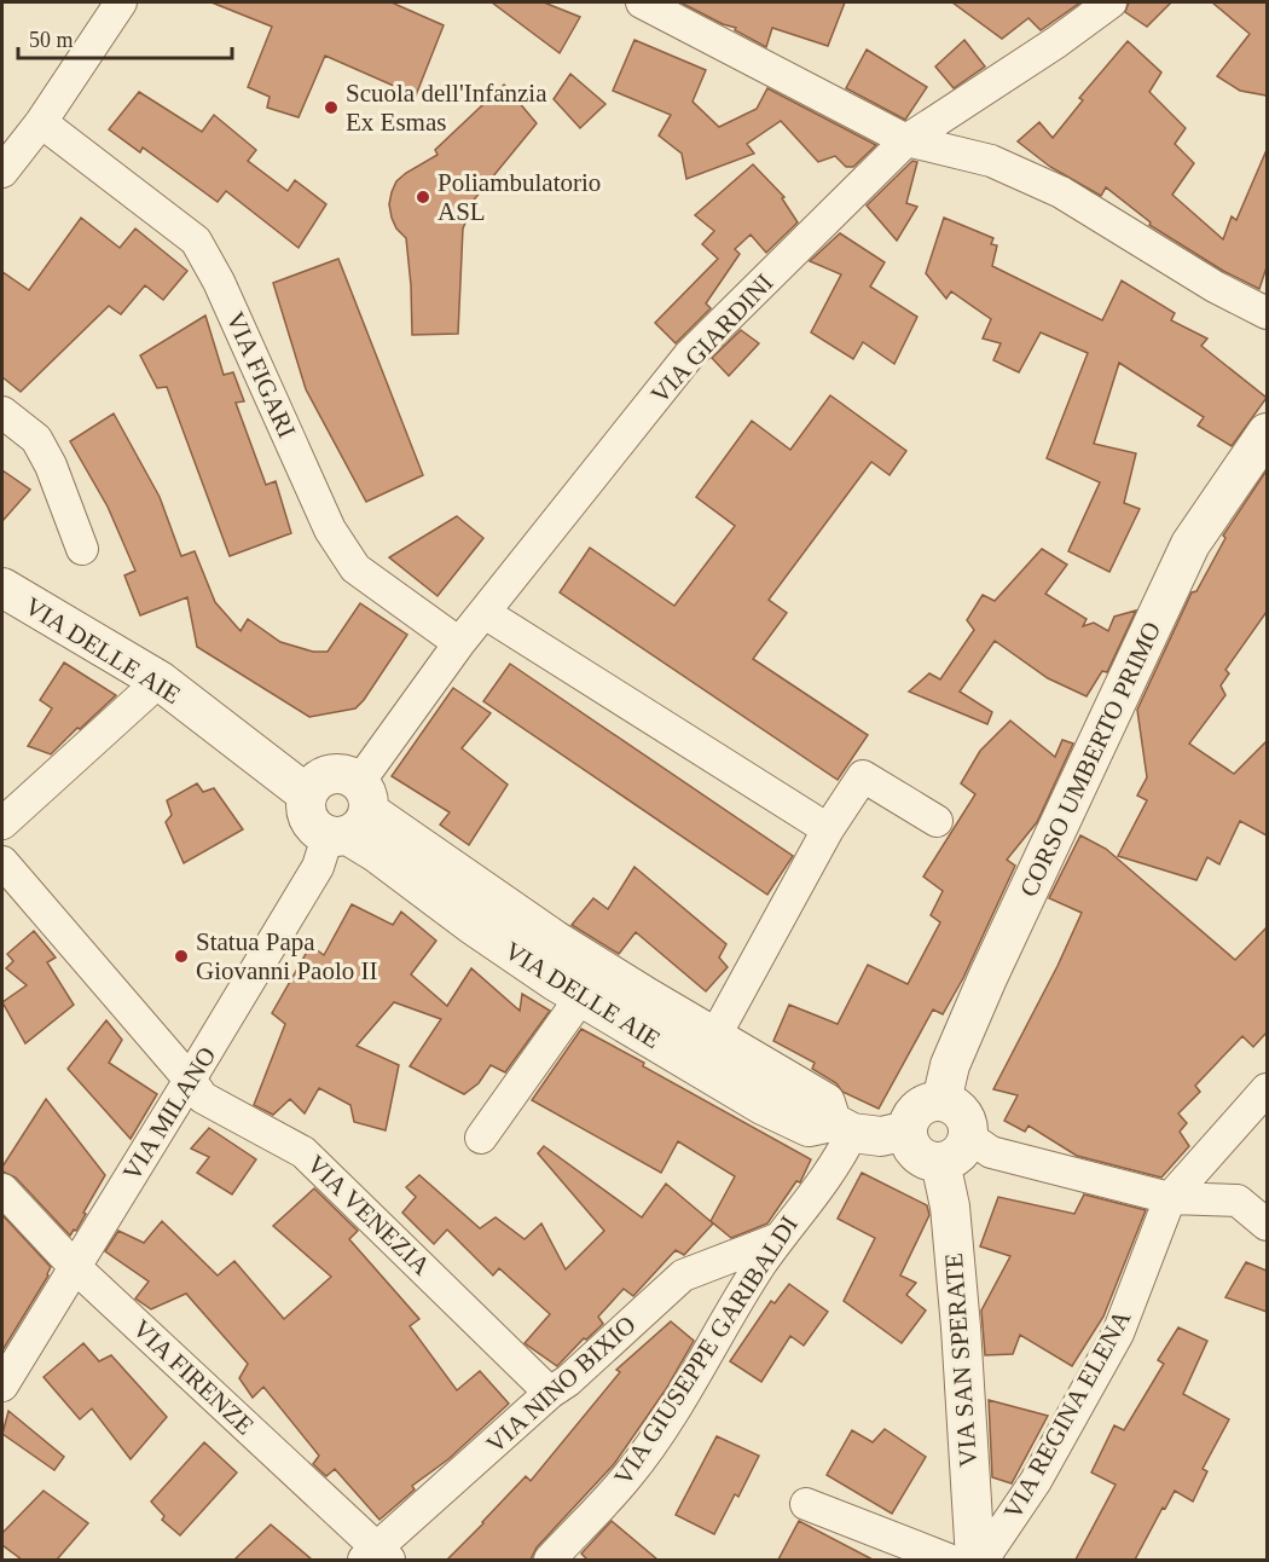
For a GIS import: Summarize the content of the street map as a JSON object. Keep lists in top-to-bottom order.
{
  "streets": {
    "street": [
      "VIA GIARDINI",
      "VIA FIGARI",
      "VIA DELLE AIE",
      "CORSO UMBERTO PRIMO",
      "VIA MILANO",
      "VIA VENEZIA",
      "VIA GIUSEPPE GARIBALDI",
      "VIA SAN SPERATE",
      "VIA FIRENZE",
      "VIA NINO BIXIO",
      "VIA REGINA ELENA"
    ]
  },
  "crossings": [
    ["VIA GIARDINI", "VIA FIGARI"],
    ["VIA GIARDINI", "VIA DELLE AIE"],
    ["VIA GIARDINI", "VIA MILANO"],
    ["VIA DELLE AIE", "CORSO UMBERTO PRIMO"],
    ["VIA DELLE AIE", "VIA MILANO"],
    ["VIA DELLE AIE", "VIA GIUSEPPE GARIBALDI"],
    ["VIA DELLE AIE", "VIA SAN SPERATE"],
    ["CORSO UMBERTO PRIMO", "VIA SAN SPERATE"],
    ["VIA MILANO", "VIA VENEZIA"],
    ["VIA MILANO", "VIA FIRENZE"],
    ["VIA VENEZIA", "VIA NINO BIXIO"],
    ["VIA GIUSEPPE GARIBALDI", "VIA NINO BIXIO"],
    ["VIA FIRENZE", "VIA NINO BIXIO"]
  ],
  "places": ["Scuola dell'Infanzia Ex Esmas", "Poliambulatorio ASL", "Statua Papa Giovanni Paolo II"],
  "scale_bar": "50 m"
}
